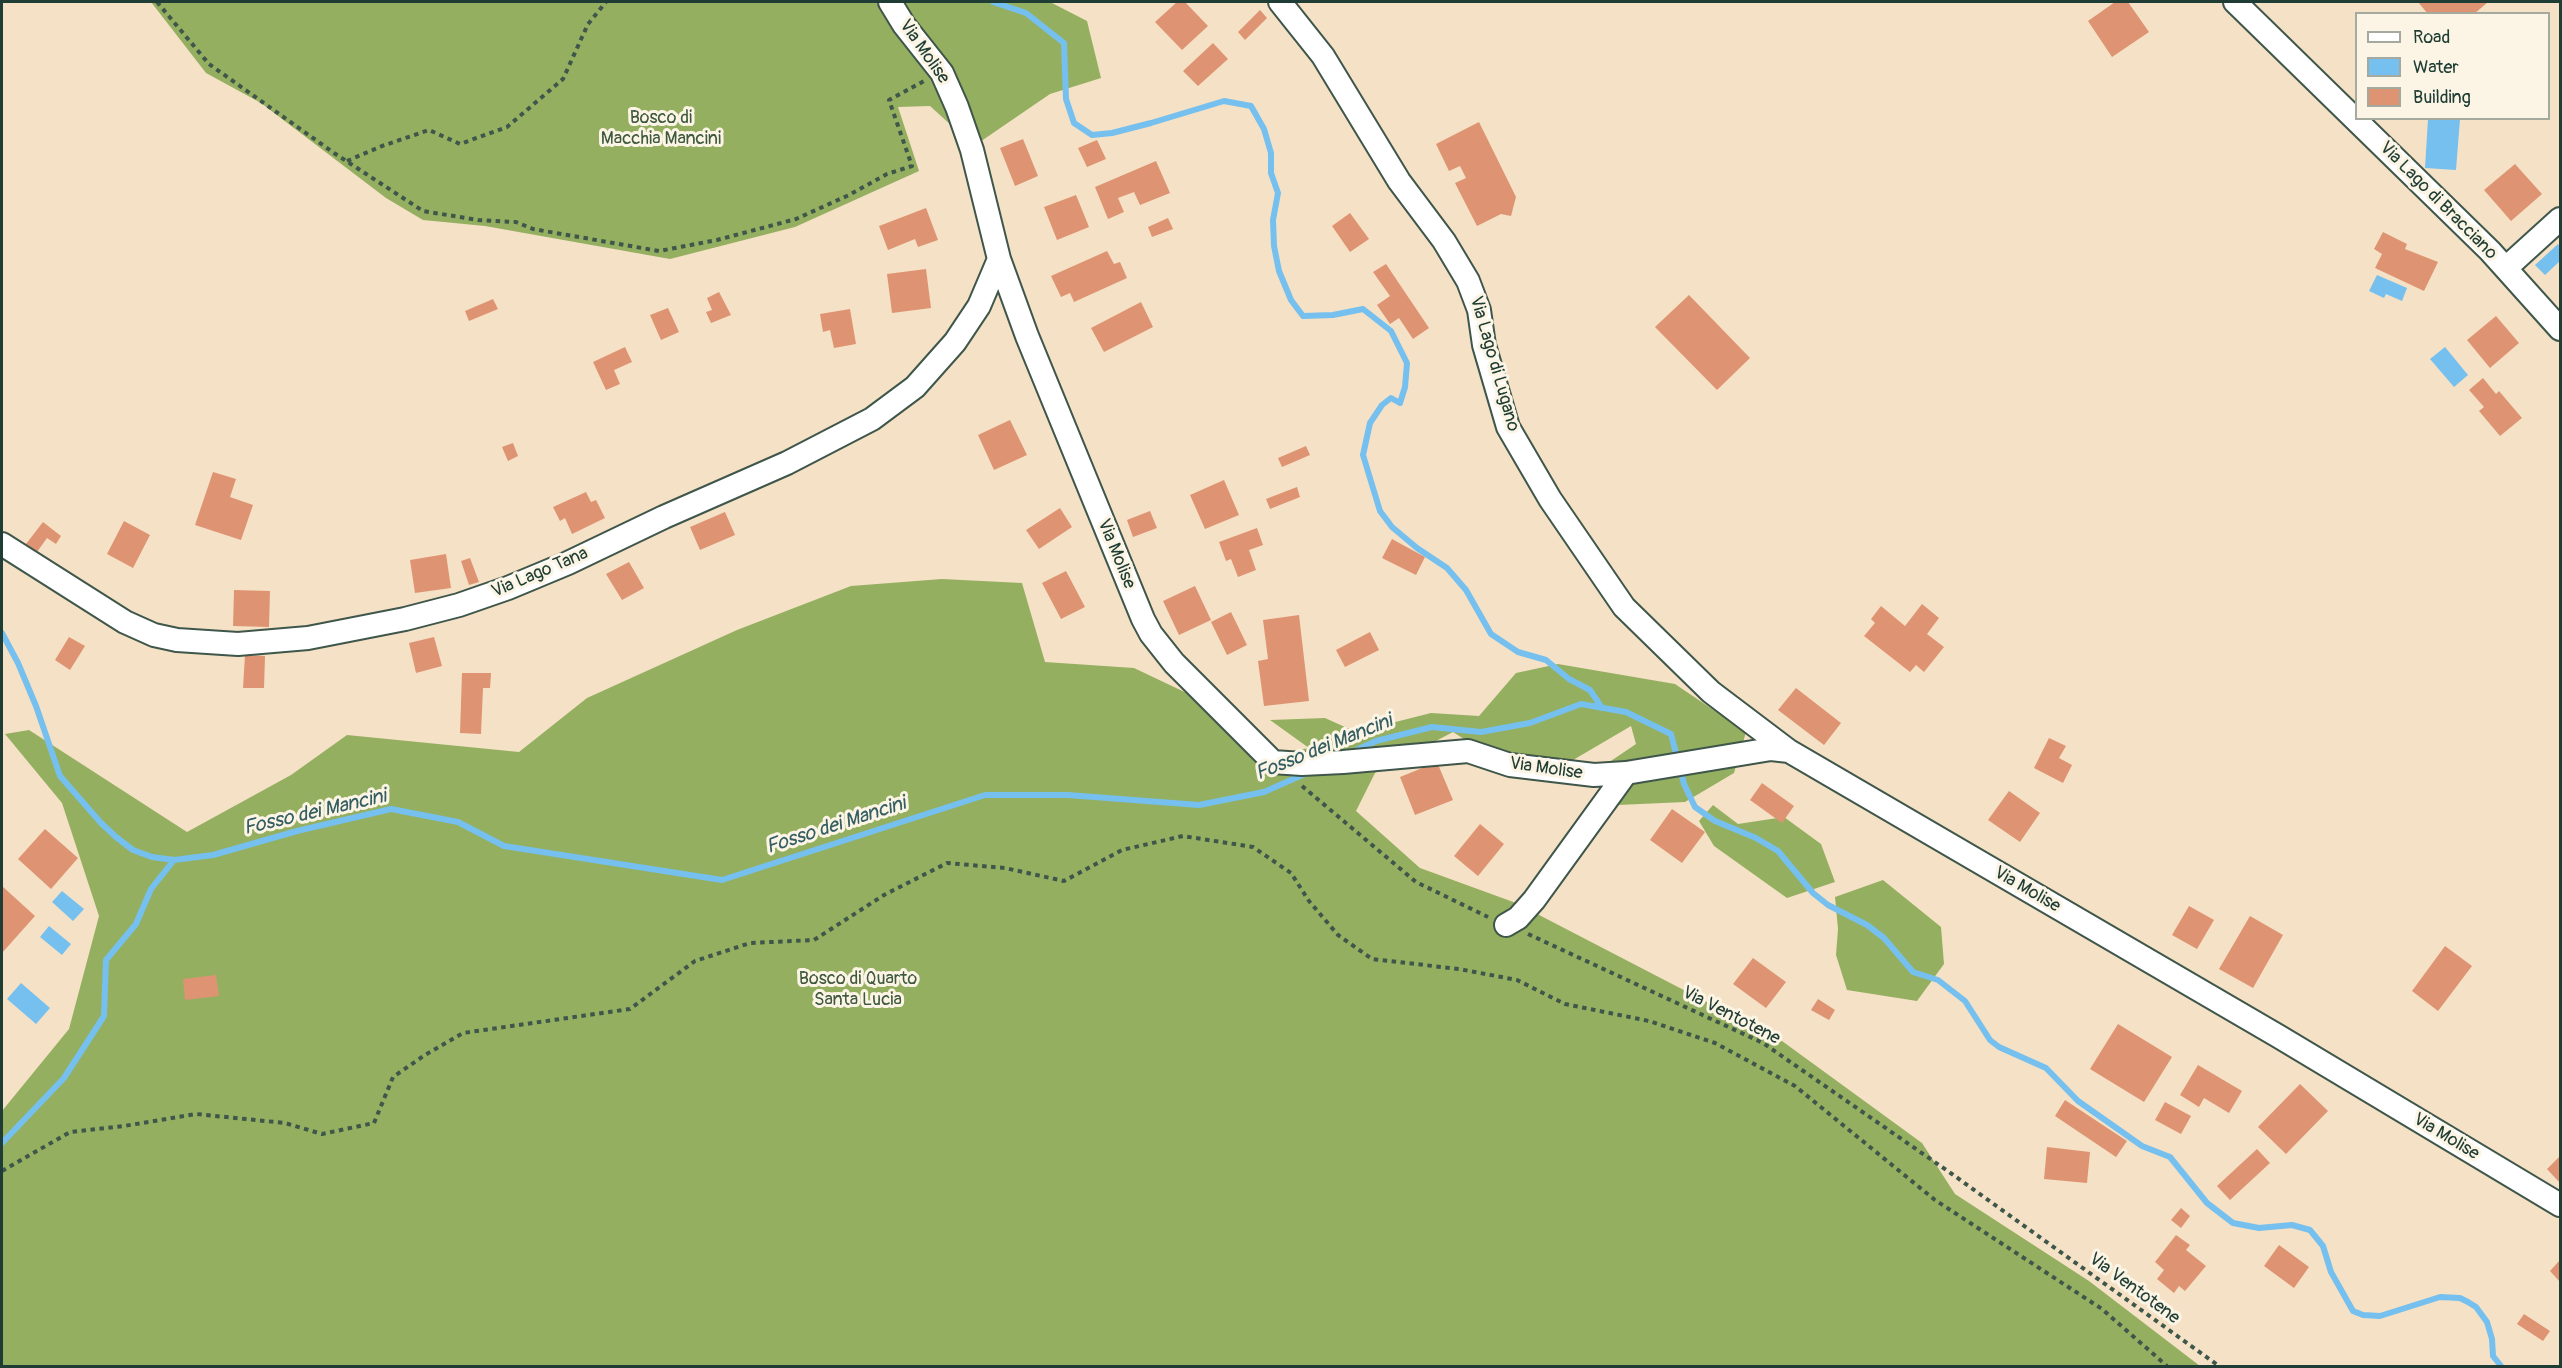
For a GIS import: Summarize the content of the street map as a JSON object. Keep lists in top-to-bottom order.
{
  "streets": {
    "street": [
      "Via Molise",
      "Via Lago di Bracciano",
      "Via Lago di Lugano",
      "Via Lago Tana"
    ],
    "path": ["Via Ventotene"]
  },
  "crossings": [
    ["Via Molise", "Via Lago di Lugano"],
    ["Via Molise", "Via Lago Tana"],
    ["Via Molise", "Via Ventotene"]
  ],
  "water": ["Fosso dei Mancini"],
  "parks": ["Bosco di Macchia Mancini", "Bosco di Quarto Santa Lucia"],
  "legend": ["Road", "Water", "Building"]
}
